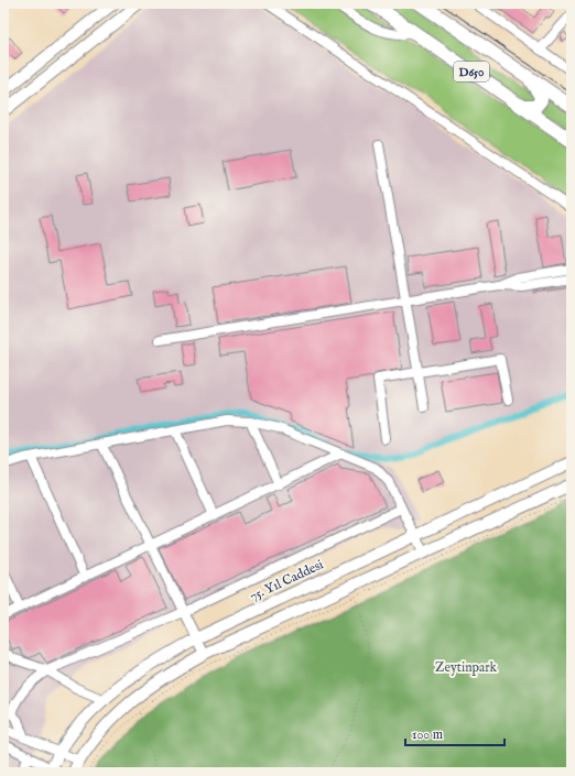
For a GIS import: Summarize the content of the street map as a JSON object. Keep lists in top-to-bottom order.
{
  "streets": {
    "highway": ["D650"],
    "main road": ["75. Yıl Caddesi"]
  },
  "parks": ["Zeytinpark"],
  "scale_bar": "100 m"
}
